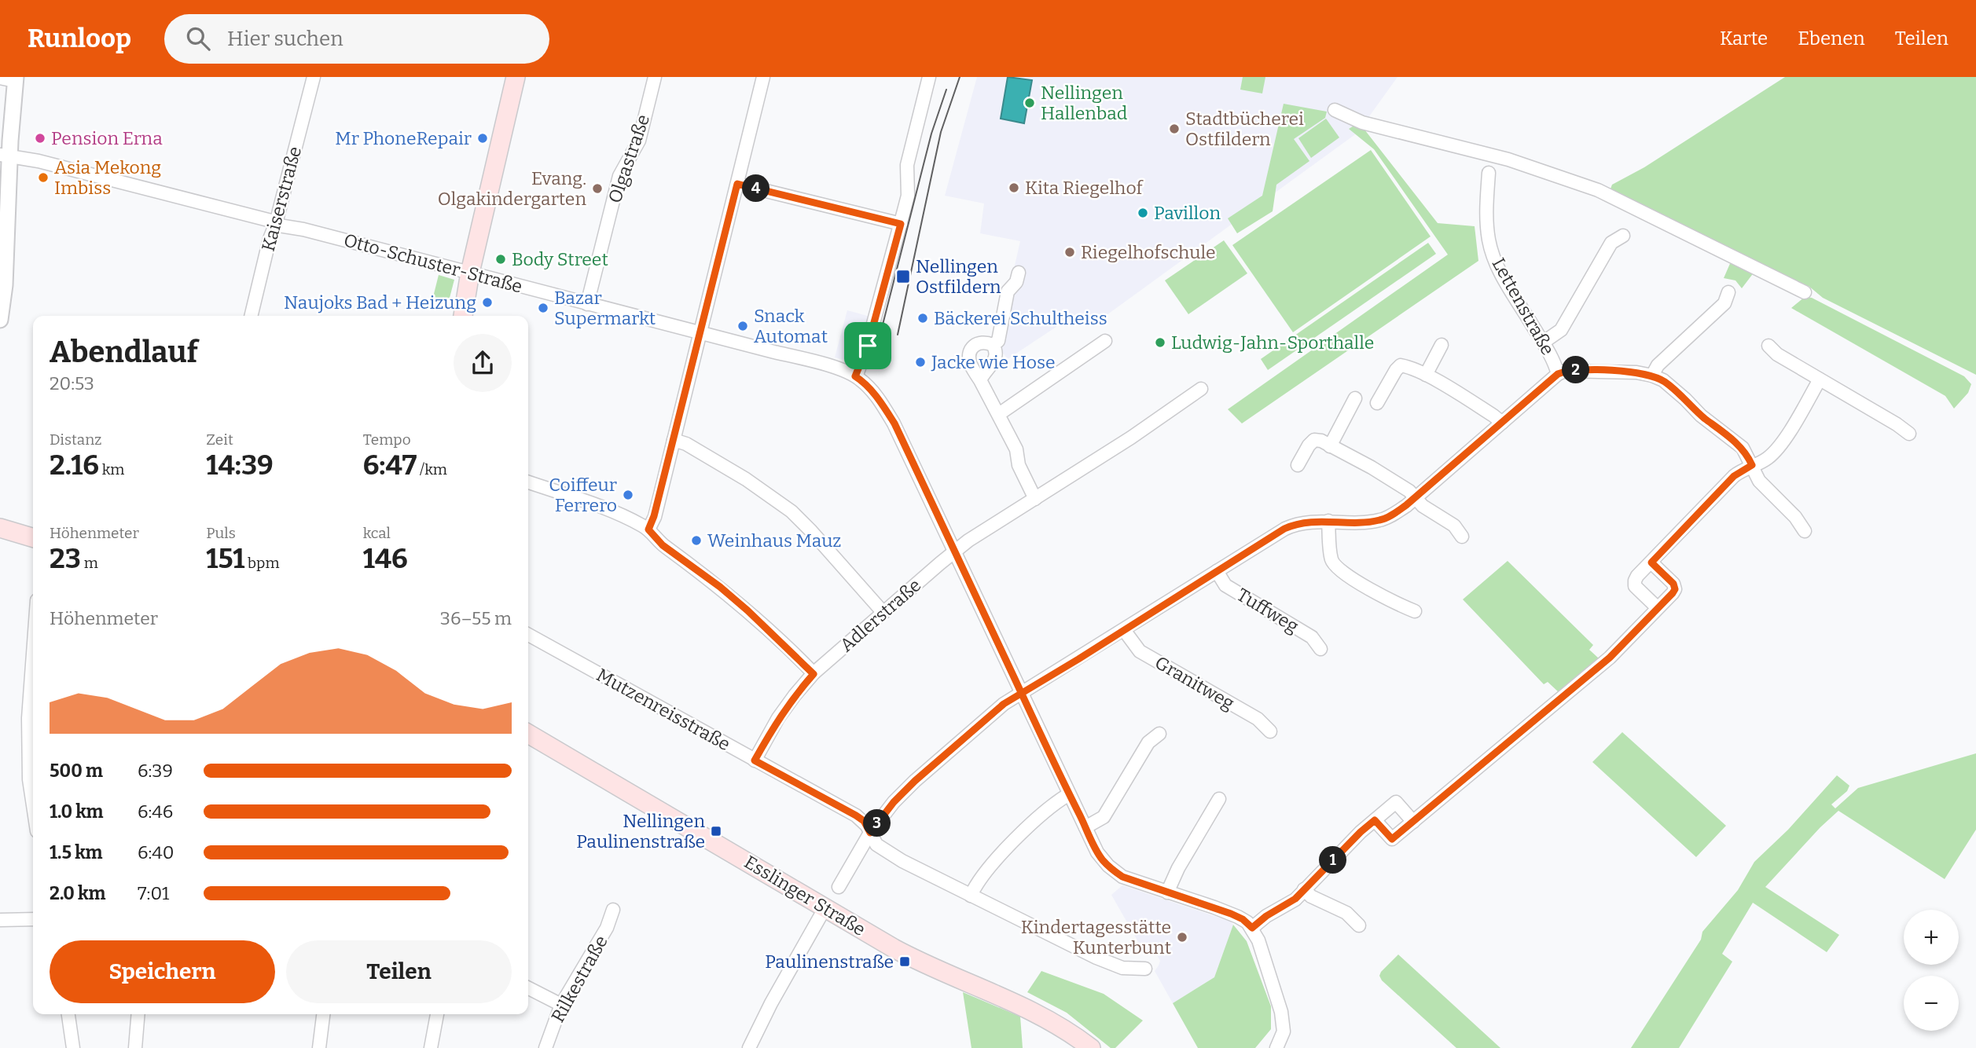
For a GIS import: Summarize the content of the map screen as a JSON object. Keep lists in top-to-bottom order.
{
  "streets": {
    "main road": ["Esslinger Straße"],
    "street": [
      "Olgastraße",
      "Kaiserstraße",
      "Otto-Schuster-Straße",
      "Lettenstraße",
      "Tuffweg",
      "Adlerstraße",
      "Granitweg",
      "Mutzenreisstraße",
      "Rilkestraße"
    ]
  },
  "crossings": [
    ["Olgastraße", "Otto-Schuster-Straße"],
    ["Kaiserstraße", "Otto-Schuster-Straße"],
    ["Adlerstraße", "Mutzenreisstraße"]
  ],
  "places": {
    "other": [
      "Nellingen Hallenbad",
      "Stadtbücherei Ostfildern",
      "Pension Erna",
      "Mr PhoneRepair",
      "Asia Mekong Imbiss",
      "Kita Riegelhof",
      "Evang. Olgakindergarten",
      "Pavillon",
      "Riegelhofschule",
      "Body Street",
      "Naujoks Bad + Heizung",
      "Bazar Supermarkt",
      "Bäckerei Schultheiss",
      "Snack Automat",
      "Ludwig-Jahn-Sporthalle",
      "Jacke wie Hose",
      "Coiffeur Ferrero",
      "Weinhaus Mauz",
      "Kindertagesstätte Kunterbunt"
    ],
    "transit": ["Nellingen Ostfildern", "Nellingen Paulinenstraße", "Paulinenstraße"]
  },
  "page": {
    "header": "Runloop",
    "search": "Hier suchen",
    "nav": ["Karte", "Ebenen", "Teilen"],
    "pins": [
      "4",
      "2",
      "3",
      "1"
    ],
    "heading": ["Abendlauf", "20:53"],
    "stats": [
      ["Distanz", "2.16 km"],
      ["Zeit", "14:39"],
      ["Tempo", "6:47 /km"],
      ["Höhenmeter", "23 m"],
      ["Puls", "151 bpm"],
      ["kcal", "146"]
    ],
    "chart": ["Höhenmeter", "36–55 m"],
    "list": [
      {
        "name": "500 m",
        "note": "6:39"
      },
      {
        "name": "1.0 km",
        "note": "6:46"
      },
      {
        "name": "1.5 km",
        "note": "6:40"
      },
      {
        "name": "2.0 km",
        "note": "7:01"
      }
    ],
    "map_buttons": ["+", "−"],
    "buttons": ["Speichern", "Teilen"]
  }
}
